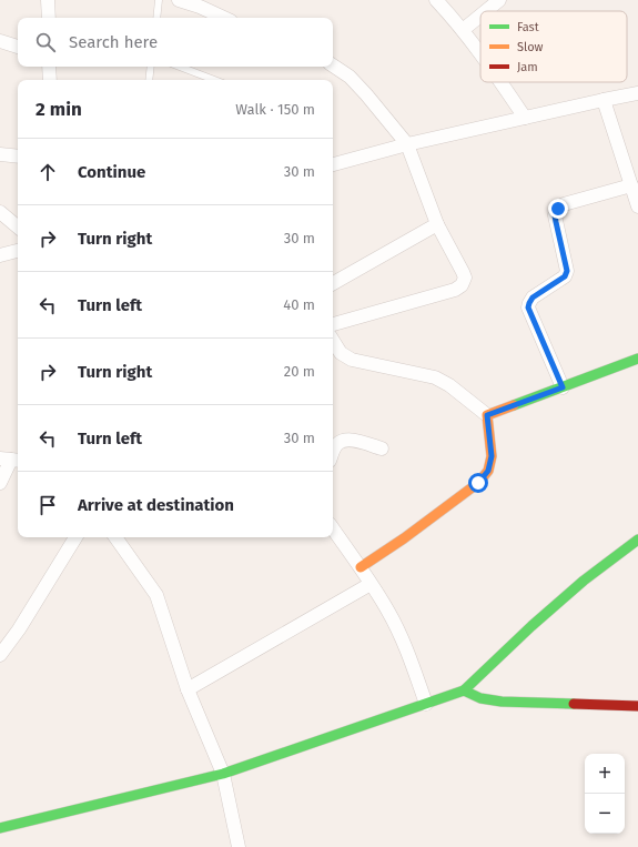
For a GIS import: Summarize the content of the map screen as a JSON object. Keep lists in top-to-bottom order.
{
  "legend": ["Fast", "Slow", "Jam"],
  "page": {
    "search": "Search here",
    "heading": ["2 min", "Walk · 150 m"],
    "list": [
      ["Continue", "30 m"],
      ["Turn right", "30 m"],
      ["Turn left", "40 m"],
      ["Turn right", "20 m"],
      ["Turn left", "30 m"],
      "Arrive at destination"
    ],
    "map_buttons": ["+", "−"]
  }
}
